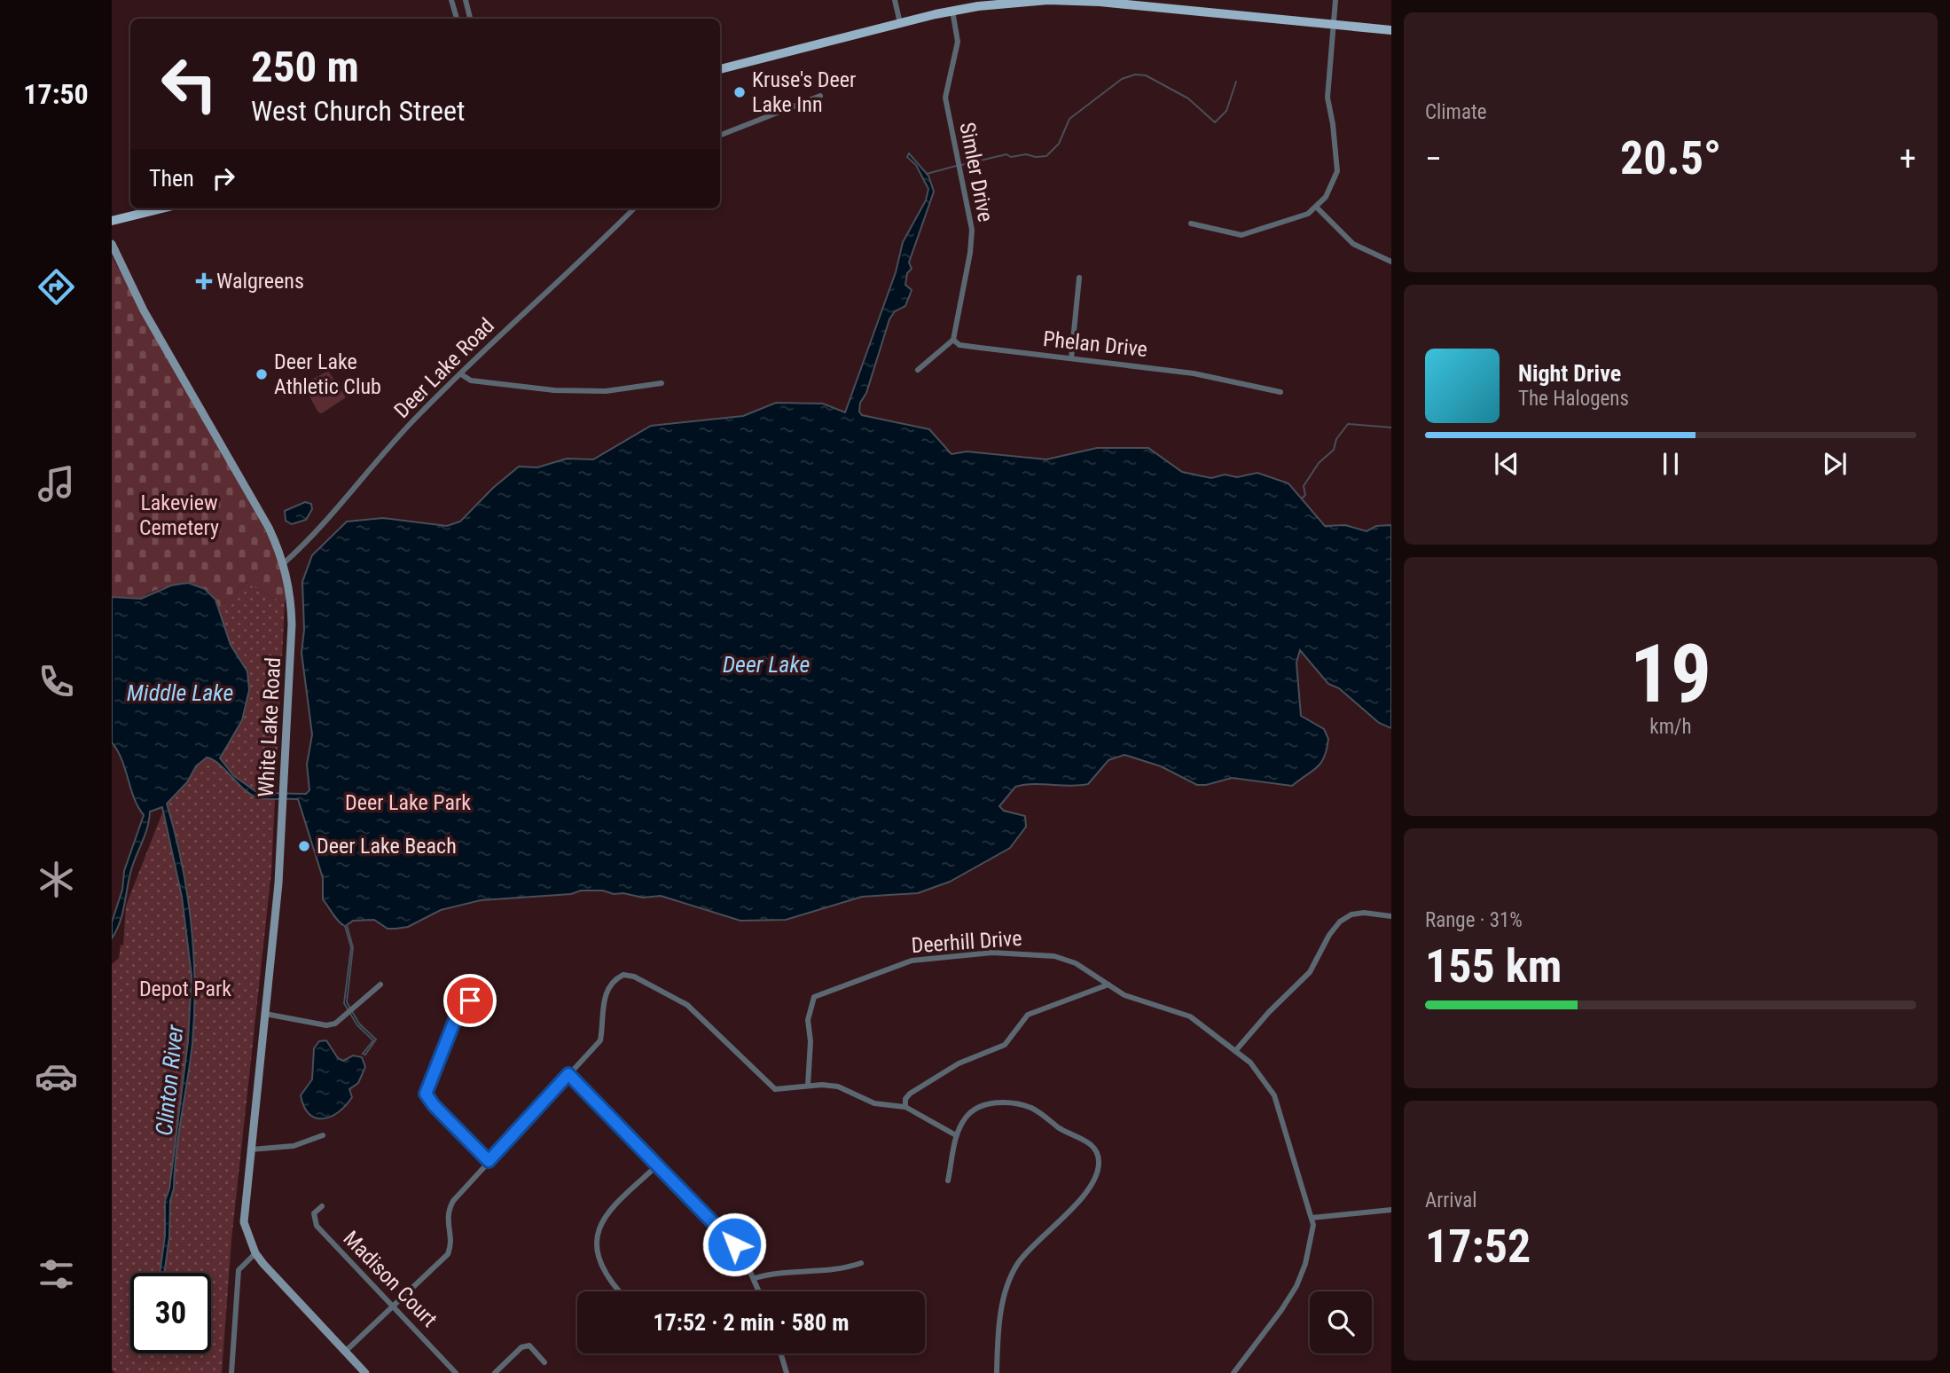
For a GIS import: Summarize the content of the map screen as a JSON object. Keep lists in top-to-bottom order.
{
  "streets": {
    "street": [
      "Simler Drive",
      "Phelan Drive",
      "Deer Lake Road",
      "White Lake Road",
      "Deerhill Drive",
      "Madison Court"
    ]
  },
  "crossings": [
    ["Simler Drive", "Phelan Drive"],
    ["Deer Lake Road", "White Lake Road"]
  ],
  "water": ["Deer Lake", "Middle Lake", "Clinton River"],
  "parks": ["Lakeview Cemetery", "Deer Lake Park", "Depot Park"],
  "places": {
    "other": ["Kruse's Deer Lake Inn", "Deer Lake Athletic Club", "Deer Lake Beach"],
    "health": ["Walgreens"]
  },
  "page": {
    "tabs": "17:50",
    "tile": [
      "Climate",
      ["19", "km/h"],
      ["Range · 31%", "155 km"],
      ["Arrival", "17:52"]
    ],
    "turn": ["250 m", "West Church Street"],
    "heat": ["−", "20.5°", "+"],
    "then": "Then",
    "song": ["Night Drive", "The Halogens"],
    "limit": "30",
    "trip": "17:52 · 2 min · 580 m"
  }
}
